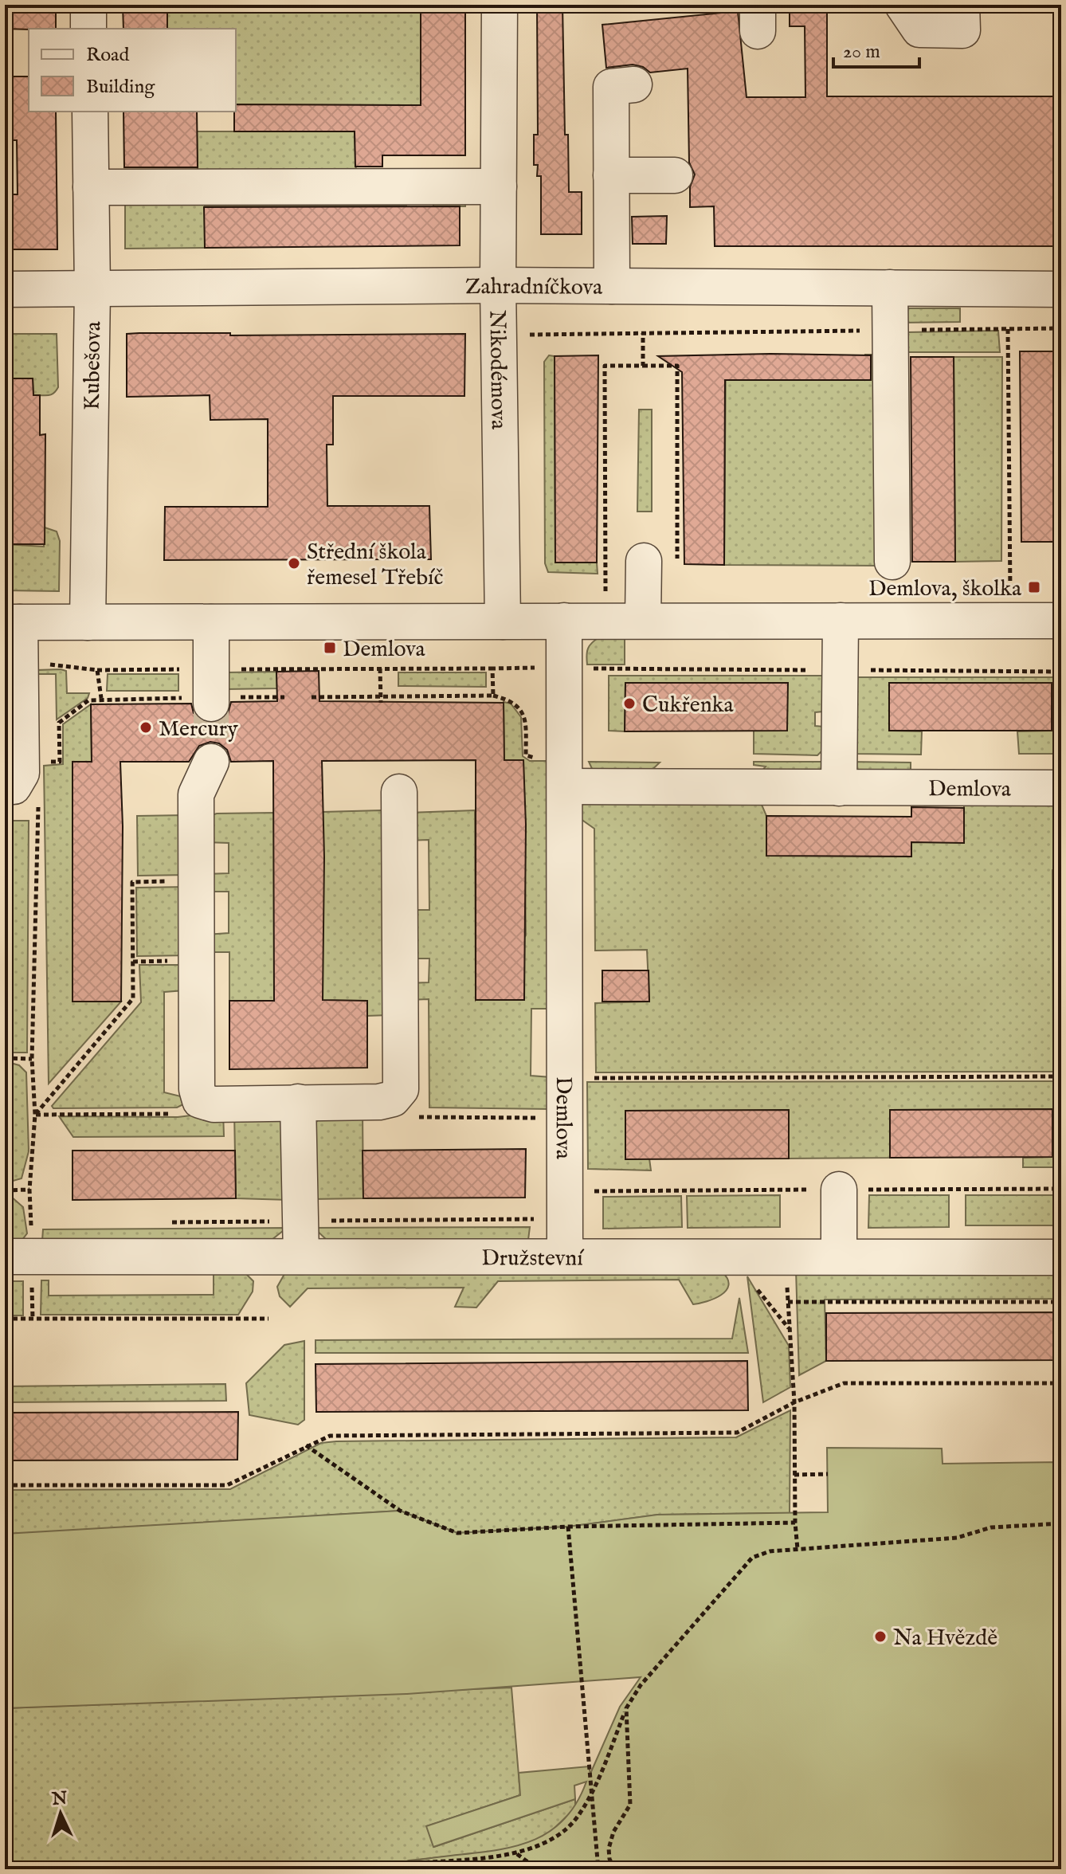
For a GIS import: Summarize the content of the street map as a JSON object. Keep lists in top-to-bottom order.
{
  "streets": {
    "street": [
      "Zahradníčkova",
      "Kubešova",
      "Nikodémova",
      "Demlova",
      "Družstevní"
    ]
  },
  "crossings": [
    ["Zahradníčkova", "Kubešova"],
    ["Zahradníčkova", "Nikodémova"],
    ["Demlova", "Družstevní"]
  ],
  "places": {
    "other": [
      "Střední škola řemesel Třebíč",
      "Cukřenka",
      "Mercury",
      "Na Hvězdě"
    ],
    "transit": ["Demlova, školka", "Demlova"]
  },
  "legend": ["Road", "Building"],
  "scale_bar": "20 m",
  "north": "top"
}
